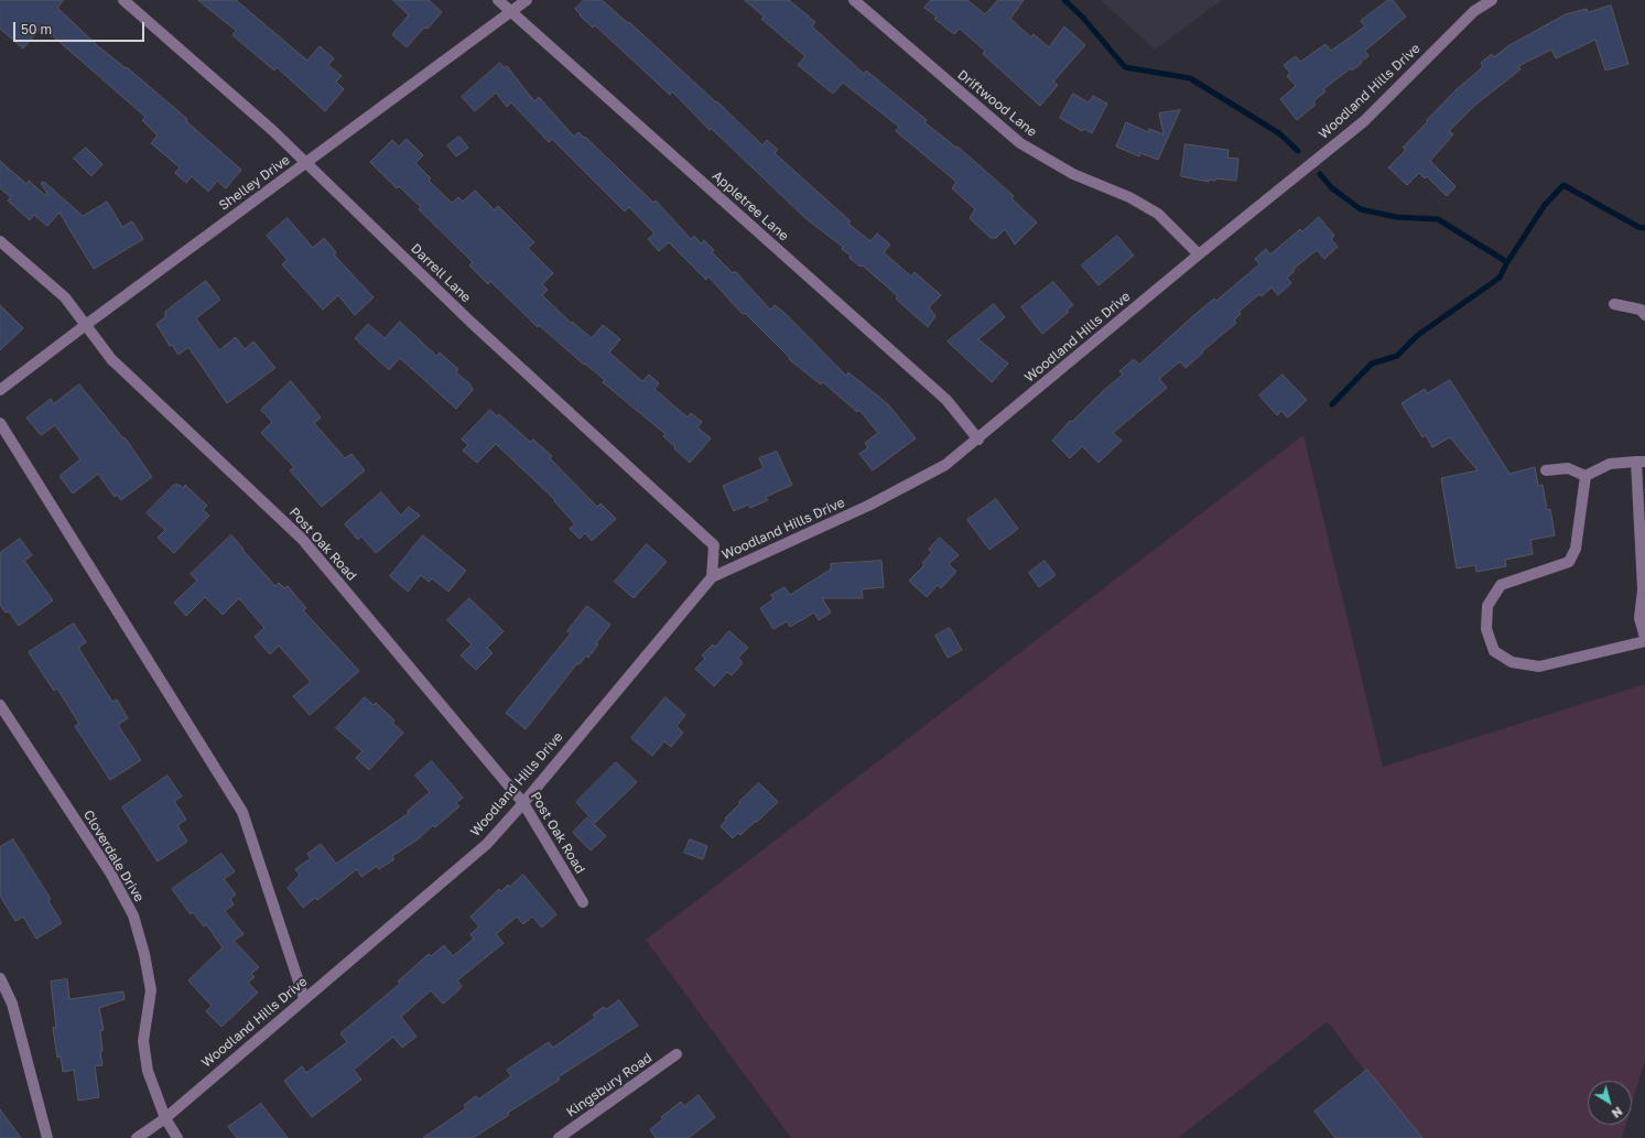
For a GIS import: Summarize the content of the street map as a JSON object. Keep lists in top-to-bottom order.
{
  "streets": {
    "street": [
      "Woodland Hills Drive",
      "Driftwood Lane",
      "Shelley Drive",
      "Appletree Lane",
      "Darrell Lane",
      "Post Oak Road",
      "Cloverdale Drive",
      "Kingsbury Road"
    ]
  },
  "crossings": [
    ["Woodland Hills Drive", "Driftwood Lane"],
    ["Woodland Hills Drive", "Appletree Lane"],
    ["Woodland Hills Drive", "Darrell Lane"],
    ["Woodland Hills Drive", "Post Oak Road"],
    ["Woodland Hills Drive", "Cloverdale Drive"],
    ["Shelley Drive", "Appletree Lane"],
    ["Shelley Drive", "Darrell Lane"],
    ["Shelley Drive", "Post Oak Road"]
  ],
  "scale_bar": "50 m",
  "north": "bottom right"
}
